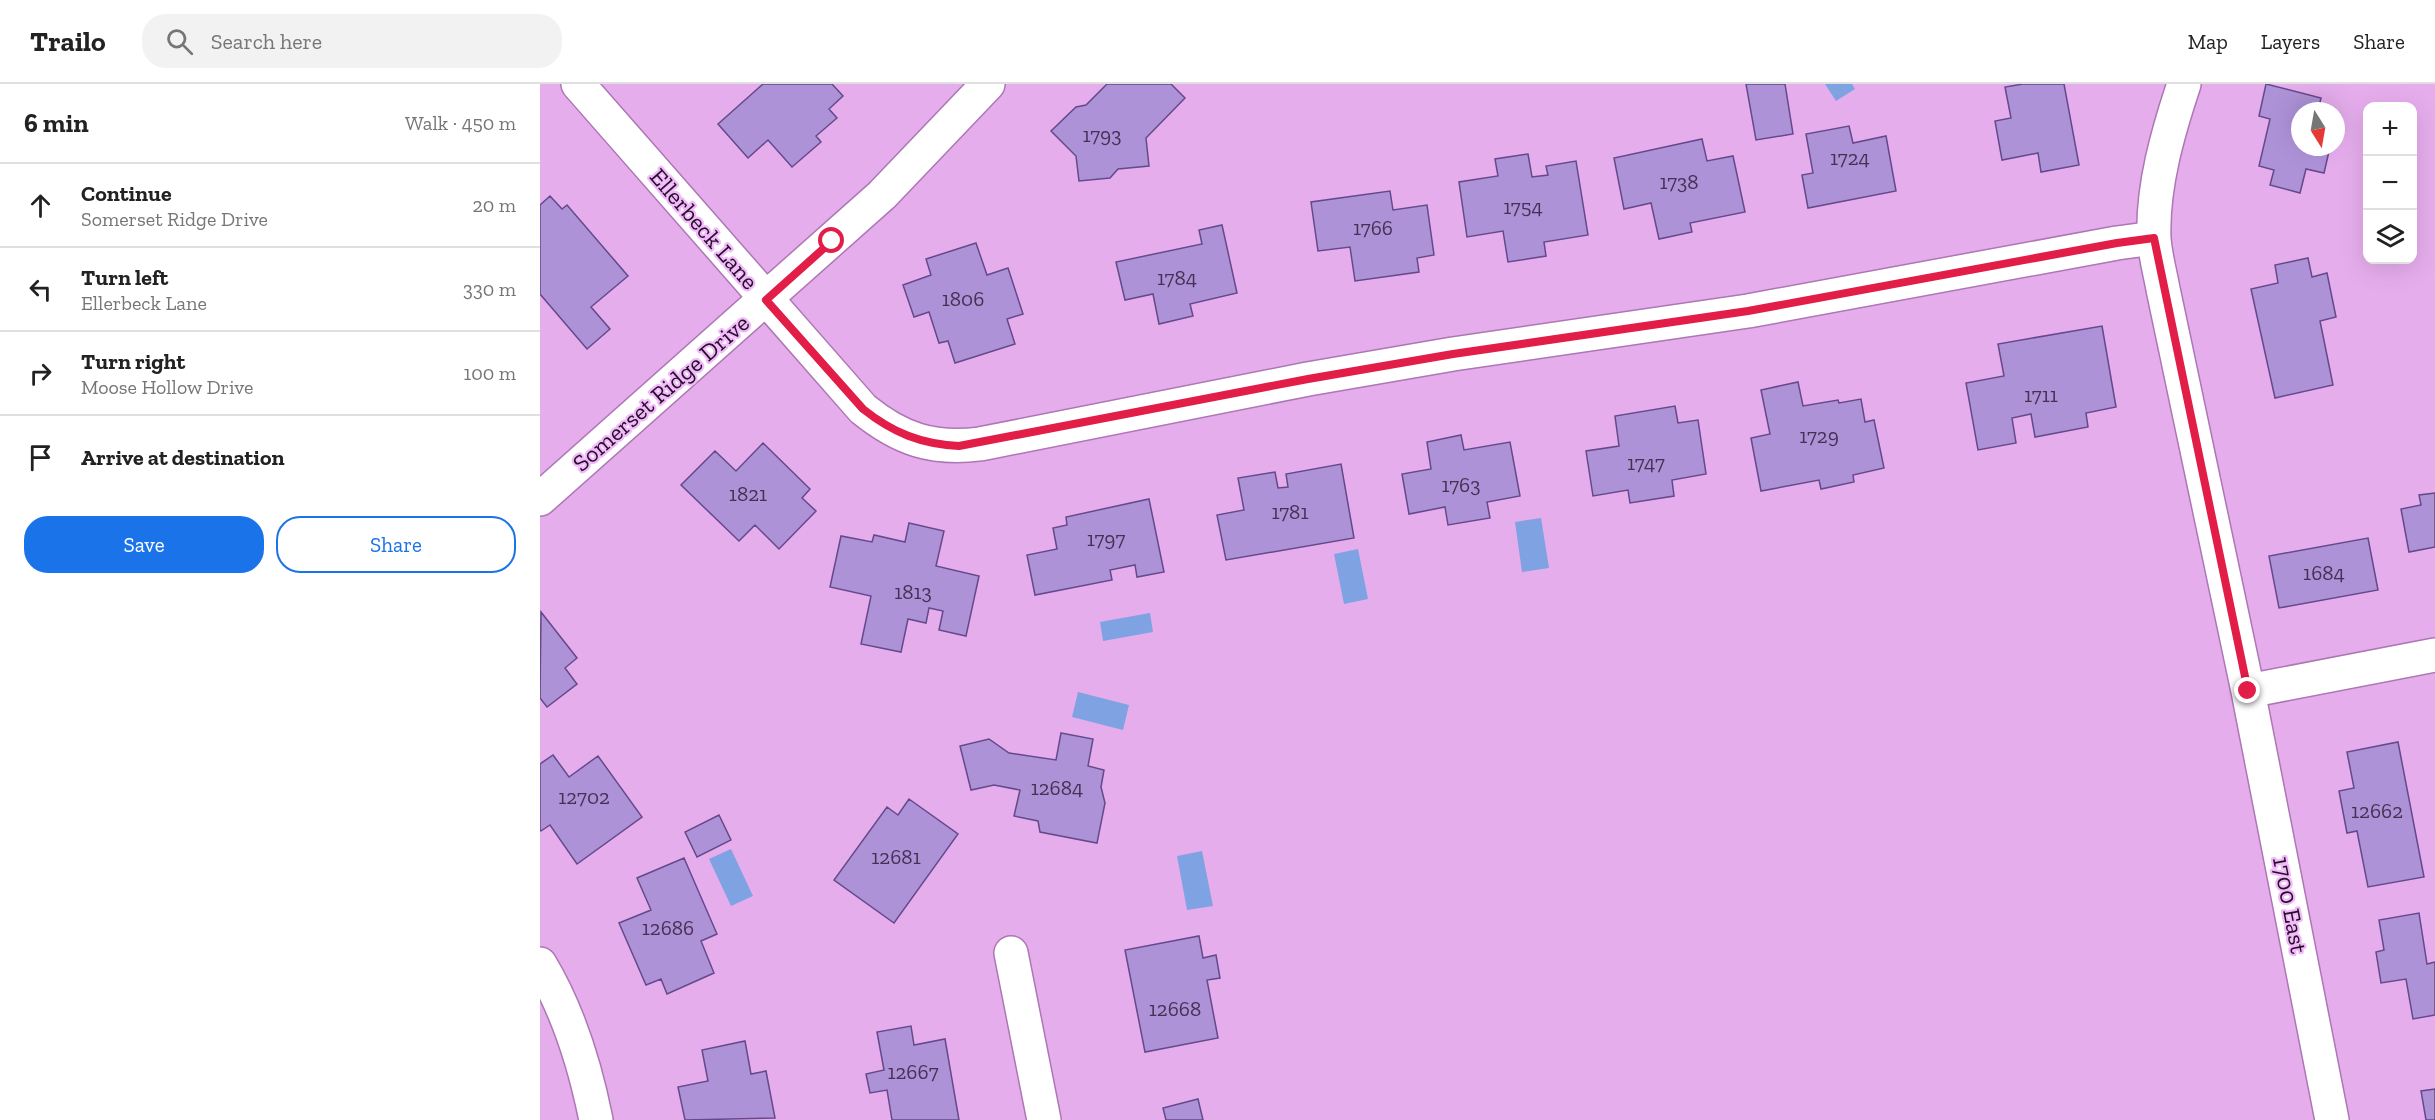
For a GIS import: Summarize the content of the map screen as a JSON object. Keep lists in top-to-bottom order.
{
  "streets": {
    "street": ["Ellerbeck Lane", "Somerset Ridge Drive", "1700 East"]
  },
  "crossings": [
    ["Ellerbeck Lane", "Somerset Ridge Drive"],
    ["Ellerbeck Lane", "1700 East"]
  ],
  "house_numbers": [
    "1793",
    "1724",
    "1738",
    "1754",
    "1766",
    "1784",
    "1806",
    "1711",
    "1729",
    "1747",
    "1763",
    "1821",
    "1781",
    "1797",
    "1684",
    "1813",
    "12684",
    "12702",
    "12662",
    "12681",
    "12686",
    "12668",
    "12667"
  ],
  "north": "bottom",
  "page": {
    "header": "Trailo",
    "search": "Search here",
    "nav": ["Map", "Layers", "Share"],
    "heading": ["6 min", "Walk · 450 m"],
    "map_buttons": ["+", "−"],
    "list": [
      ["Continue", "Somerset Ridge Drive", "20 m"],
      ["Turn left", "Ellerbeck Lane", "330 m"],
      ["Turn right", "Moose Hollow Drive", "100 m"],
      "Arrive at destination"
    ],
    "buttons": ["Save", "Share"]
  }
}
